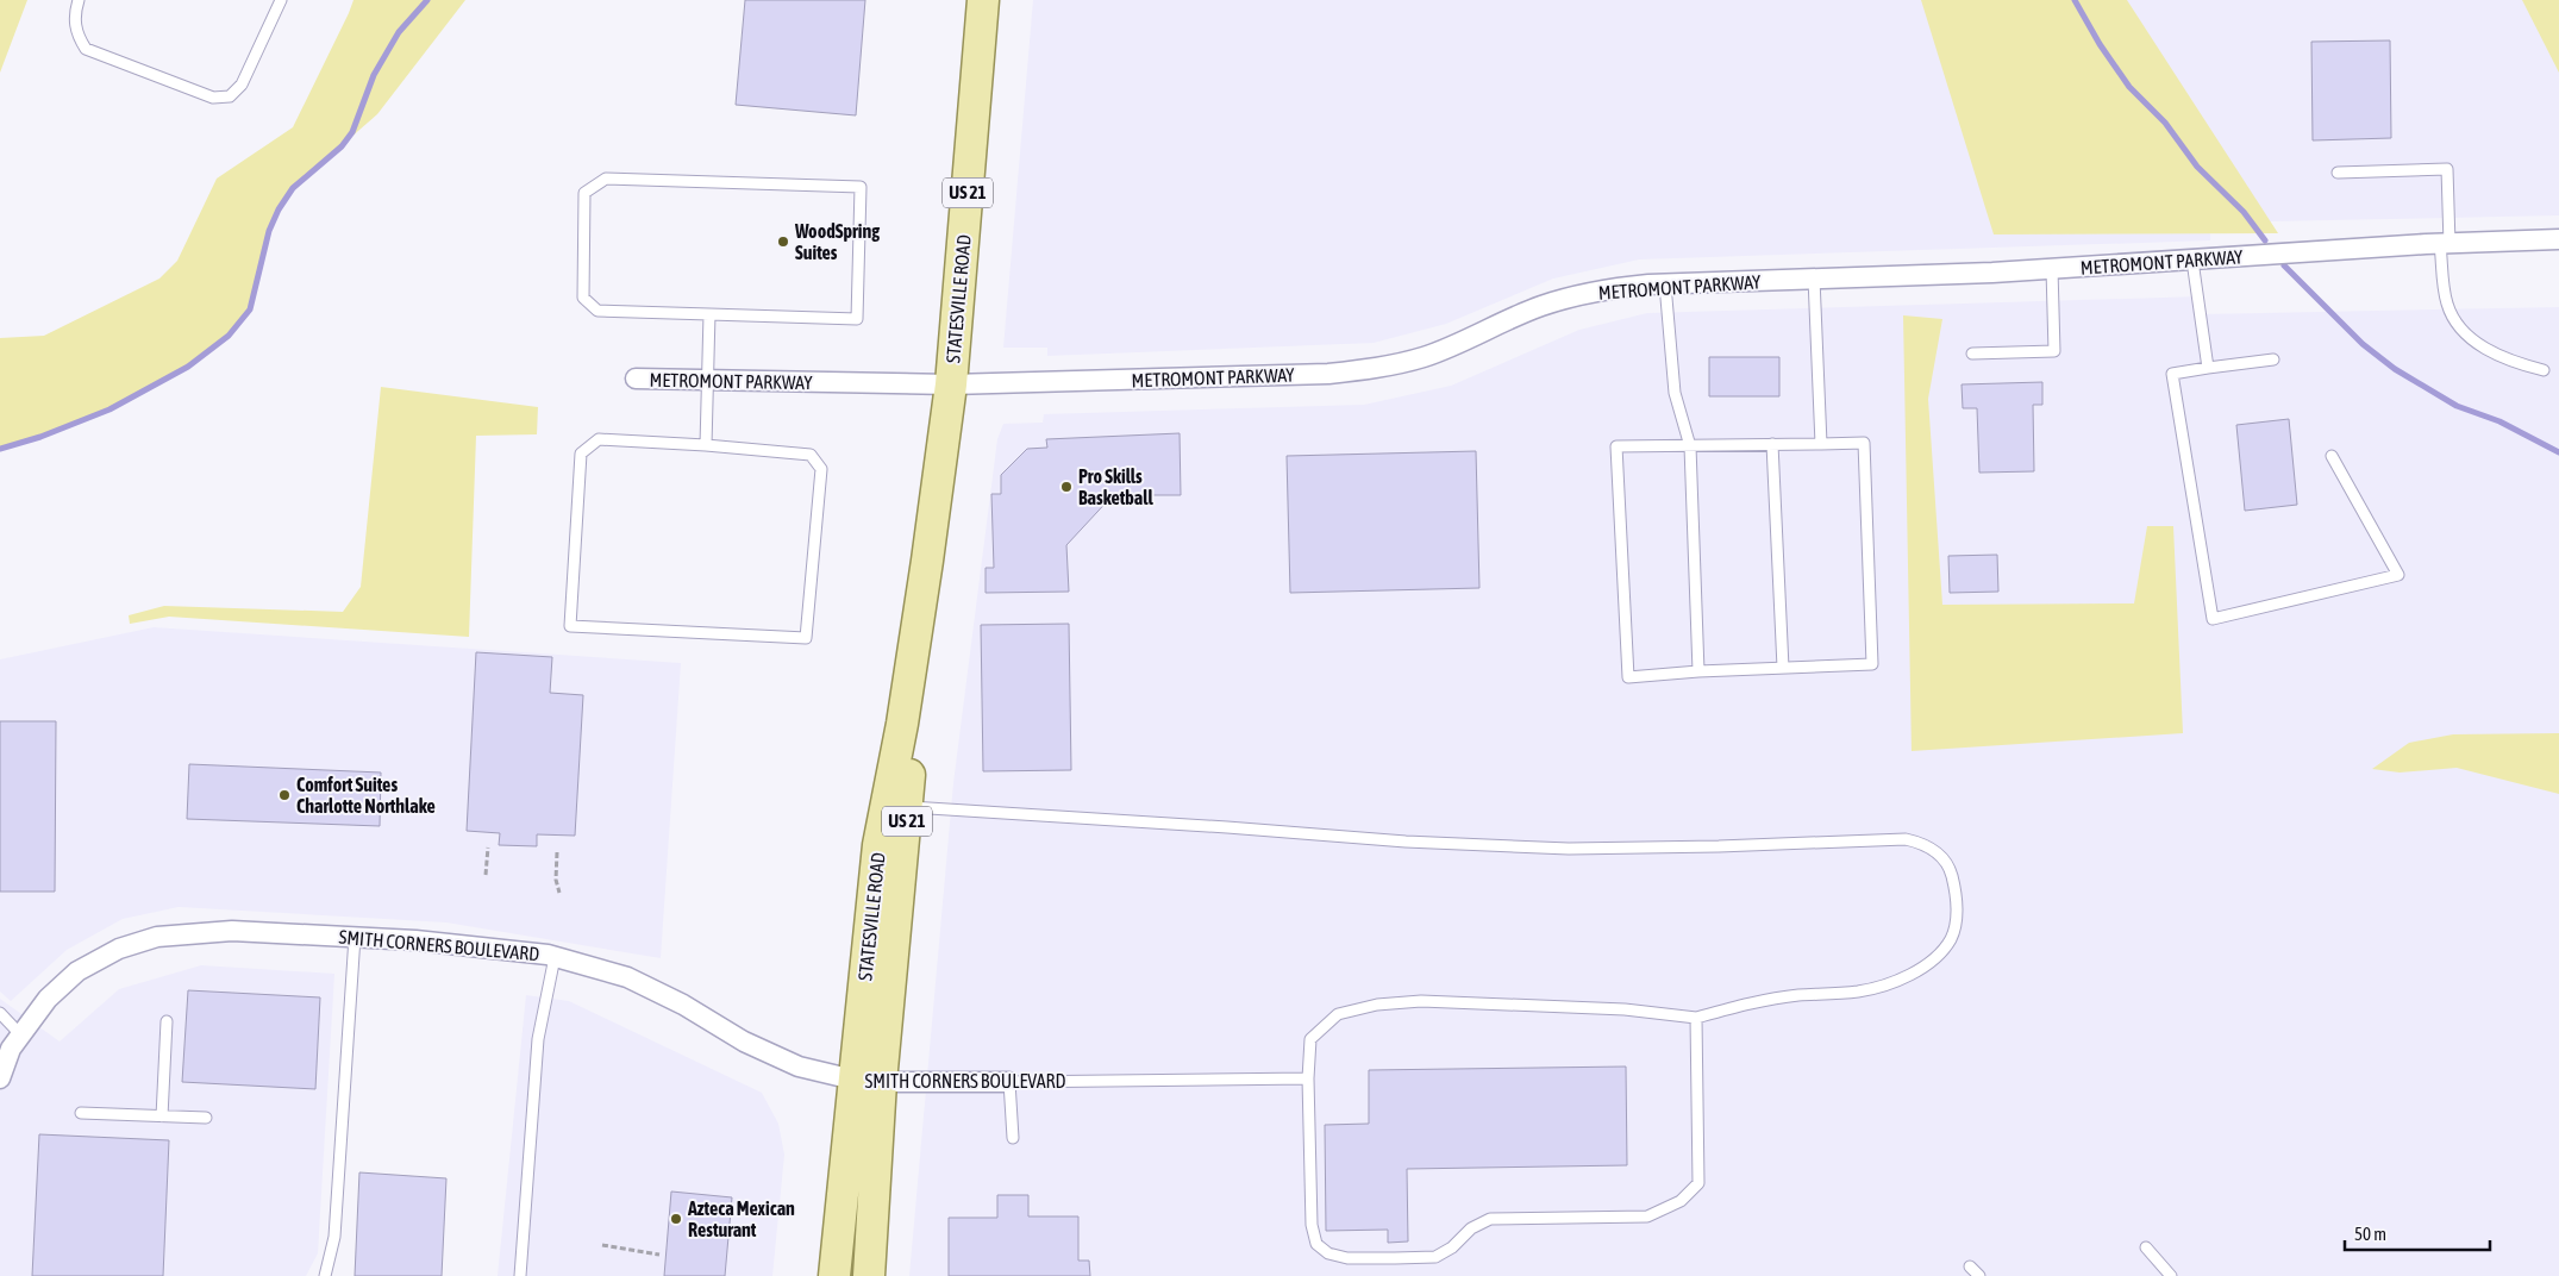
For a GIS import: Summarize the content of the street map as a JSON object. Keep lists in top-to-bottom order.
{
  "streets": {
    "main road": ["US 21", "STATESVILLE ROAD"],
    "street": ["METROMONT PARKWAY", "SMITH CORNERS BOULEVARD"]
  },
  "crossings": [
    ["METROMONT PARKWAY", "STATESVILLE ROAD"],
    ["STATESVILLE ROAD", "SMITH CORNERS BOULEVARD"]
  ],
  "places": [
    "WoodSpring Suites",
    "Pro Skills Basketball",
    "Comfort Suites Charlotte Northlake",
    "Azteca Mexican Resturant"
  ],
  "scale_bar": "50 m"
}
